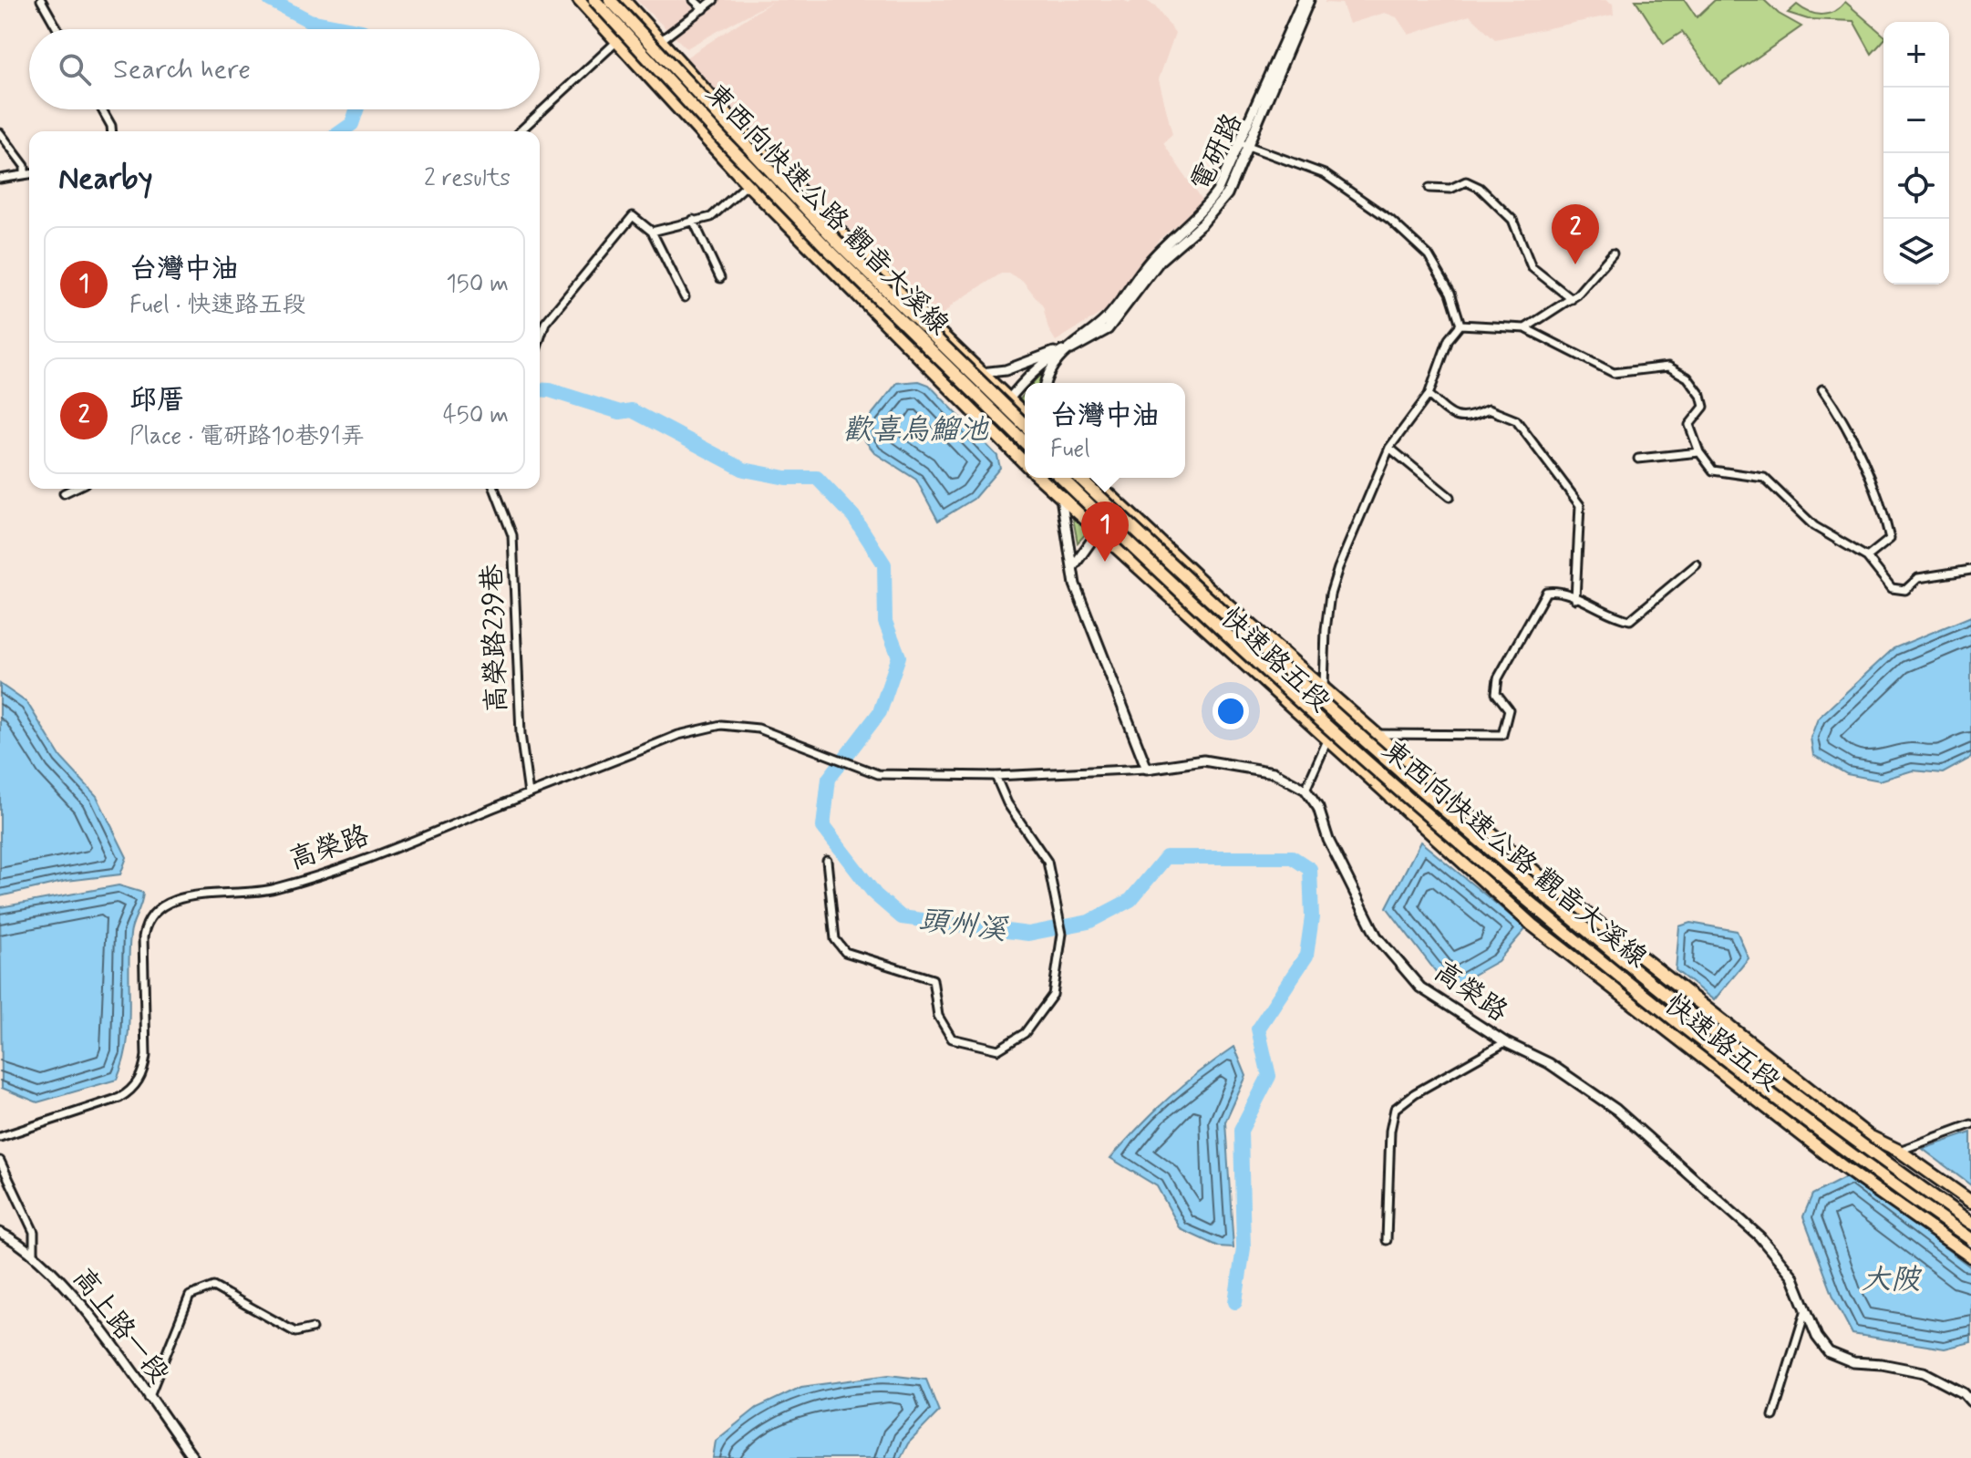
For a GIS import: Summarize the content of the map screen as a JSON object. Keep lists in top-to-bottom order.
{
  "streets": {
    "main road": ["東西向快速公路 觀音大溪線", "快速路五段"],
    "street": [
      "電研路",
      "高榮路239巷",
      "高榮路",
      "高上路一段"
    ]
  },
  "crossings": [
    ["高榮路239巷", "高榮路"]
  ],
  "water": ["歡喜烏鰡池", "頭州溪", "大陂"],
  "page": {
    "map_buttons": ["+", "−"],
    "search": "Search here",
    "heading": ["Nearby", "2 results"],
    "pins": ["2", "1"],
    "list": [
      {
        "mark": "1",
        "name": "台灣中油",
        "note": "Fuel · 快速路五段",
        "value": "150 m"
      },
      {
        "mark": "2",
        "name": "邱厝",
        "note": "Place · 電研路10巷91弄",
        "value": "450 m"
      }
    ],
    "popup": ["台灣中油", "Fuel"]
  }
}
